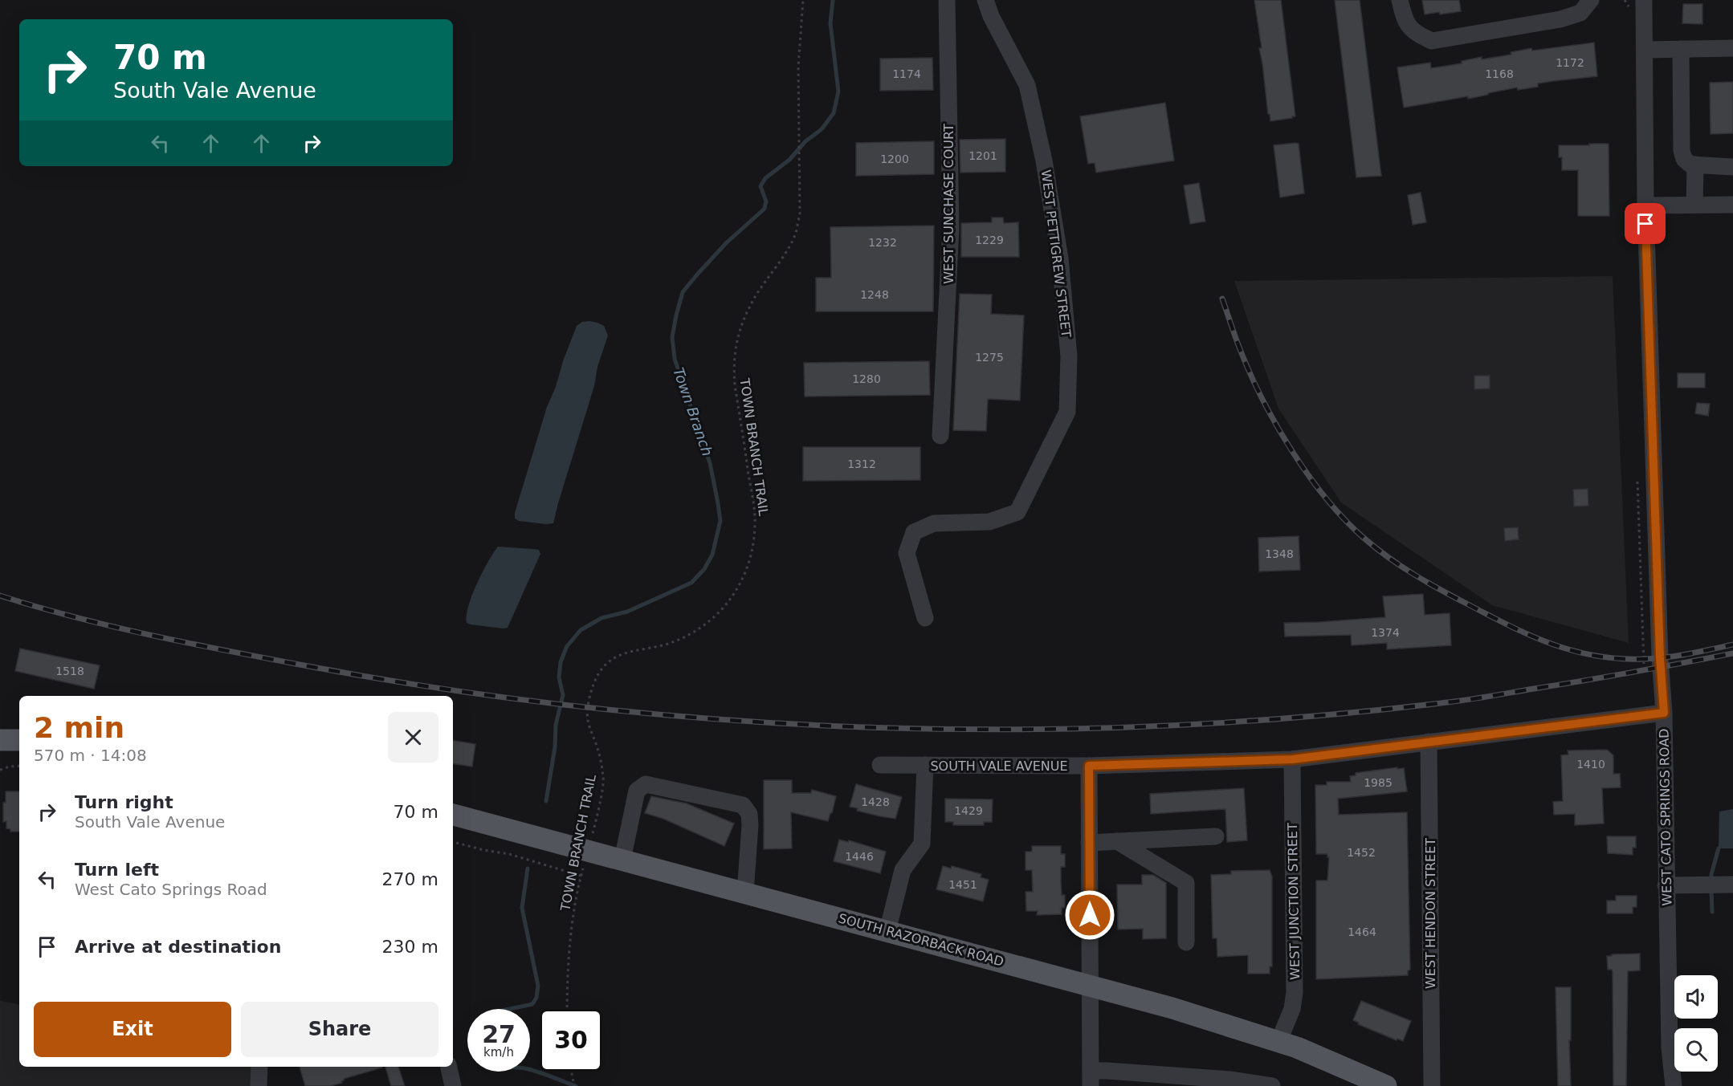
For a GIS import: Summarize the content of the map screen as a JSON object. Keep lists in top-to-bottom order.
{
  "streets": {
    "main road": ["SOUTH RAZORBACK ROAD"],
    "street": [
      "WEST SUNCHASE COURT",
      "WEST PETTIGREW STREET",
      "SOUTH VALE AVENUE",
      "WEST CATO SPRINGS ROAD",
      "WEST JUNCTION STREET",
      "WEST HENDON STREET"
    ],
    "path": ["TOWN BRANCH TRAIL"]
  },
  "crossings": [
    ["TOWN BRANCH TRAIL", "SOUTH RAZORBACK ROAD"],
    ["SOUTH VALE AVENUE", "WEST CATO SPRINGS ROAD"],
    ["SOUTH VALE AVENUE", "WEST JUNCTION STREET"],
    ["SOUTH VALE AVENUE", "WEST HENDON STREET"],
    ["WEST JUNCTION STREET", "SOUTH RAZORBACK ROAD"]
  ],
  "water": ["Town Branch"],
  "house_numbers": [
    "1172",
    "1174",
    "1168",
    "1201",
    "1200",
    "1229",
    "1232",
    "1248",
    "1275",
    "1280",
    "1312",
    "1348",
    "1374",
    "1518",
    "1410",
    "1985",
    "1428",
    "1429",
    "1452",
    "1446",
    "1451",
    "1464"
  ],
  "page": {
    "turn": ["70 m", "South Vale Avenue"],
    "heading": ["2 min", "570 m · 14:08"],
    "list": [
      {
        "name": "Turn right",
        "note": "South Vale Avenue",
        "value": "70 m"
      },
      {
        "name": "Turn left",
        "note": "West Cato Springs Road",
        "value": "270 m"
      },
      {
        "name": "Arrive at destination",
        "value": "230 m"
      }
    ],
    "buttons": ["Exit", "Share"],
    "speed": "27 km/h",
    "limit": "30"
  }
}
